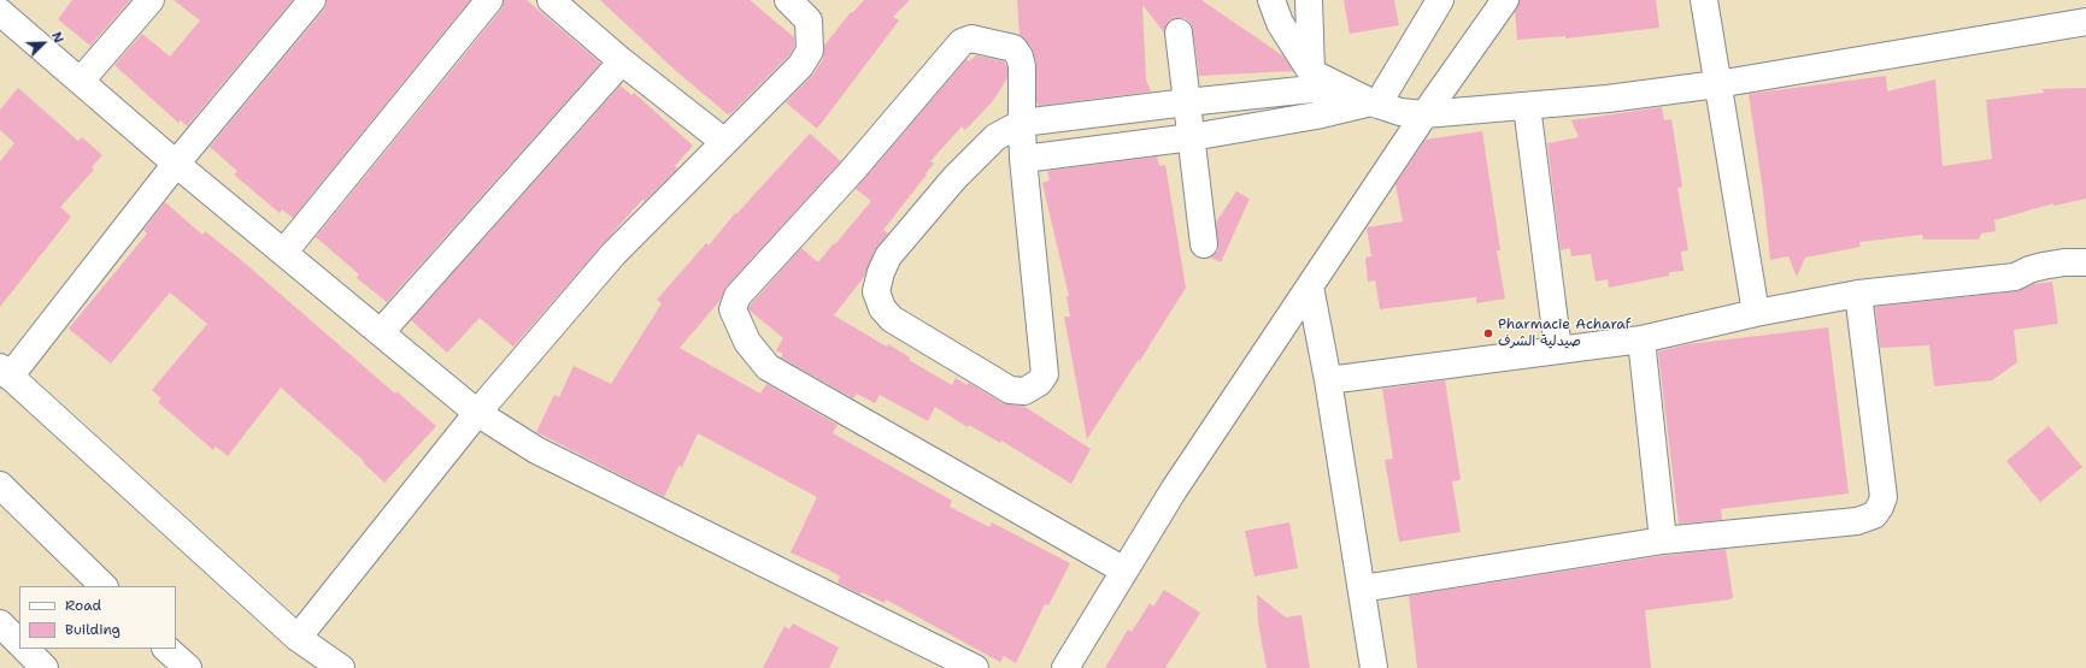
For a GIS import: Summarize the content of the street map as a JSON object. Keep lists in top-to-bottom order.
{
  "places": ["Pharmacie Acharaf صيدلية الشرف"],
  "legend": ["Road", "Building"],
  "north": "top right"
}
